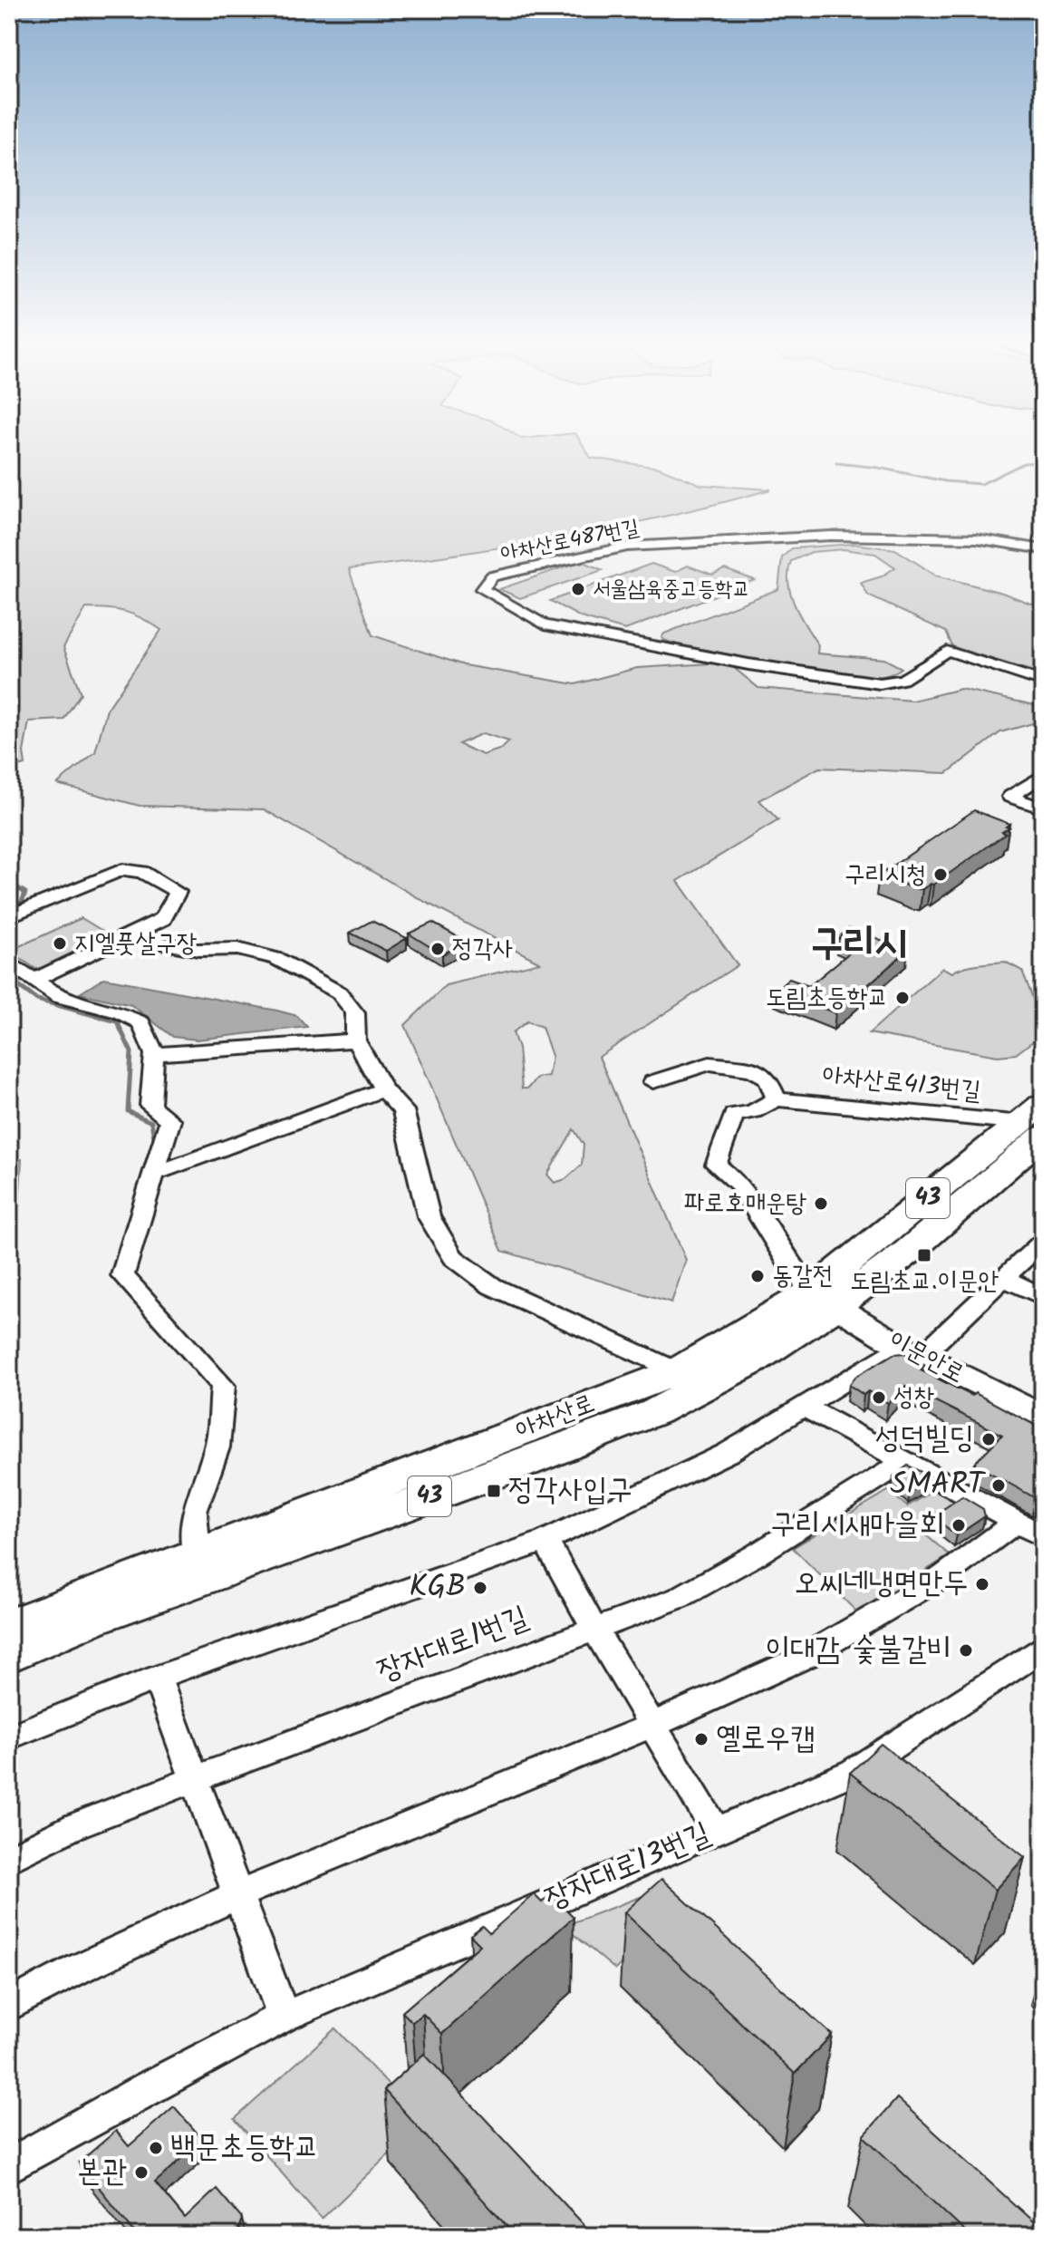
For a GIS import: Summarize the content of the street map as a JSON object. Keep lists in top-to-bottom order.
{
  "streets": {
    "main road": ["43", "아차산로"],
    "street": [
      "아차산로487번길",
      "아차산로413번길",
      "이문안로",
      "장자대로1번길",
      "장자대로13번길"
    ]
  },
  "crossings": [
    ["아차산로413번길", "이문안로"],
    ["아차산로413번길", "아차산로"],
    ["이문안로", "아차산로"]
  ],
  "districts": ["구리시"],
  "places": {
    "other": [
      "서울삼육중고등학교",
      "구리시청",
      "지엘풋살구장",
      "정각사",
      "도림초등학교",
      "파로호매운탕",
      "동갈전",
      "성창",
      "성덕빌딩",
      "SMART",
      "구리시새마을회",
      "오씨네냉면만두",
      "KGB",
      "이대감 숯불갈비",
      "옐로우캡",
      "백문초등학교",
      "본관"
    ],
    "transit": ["도림초교.이문안", "정각사입구"]
  }
}
